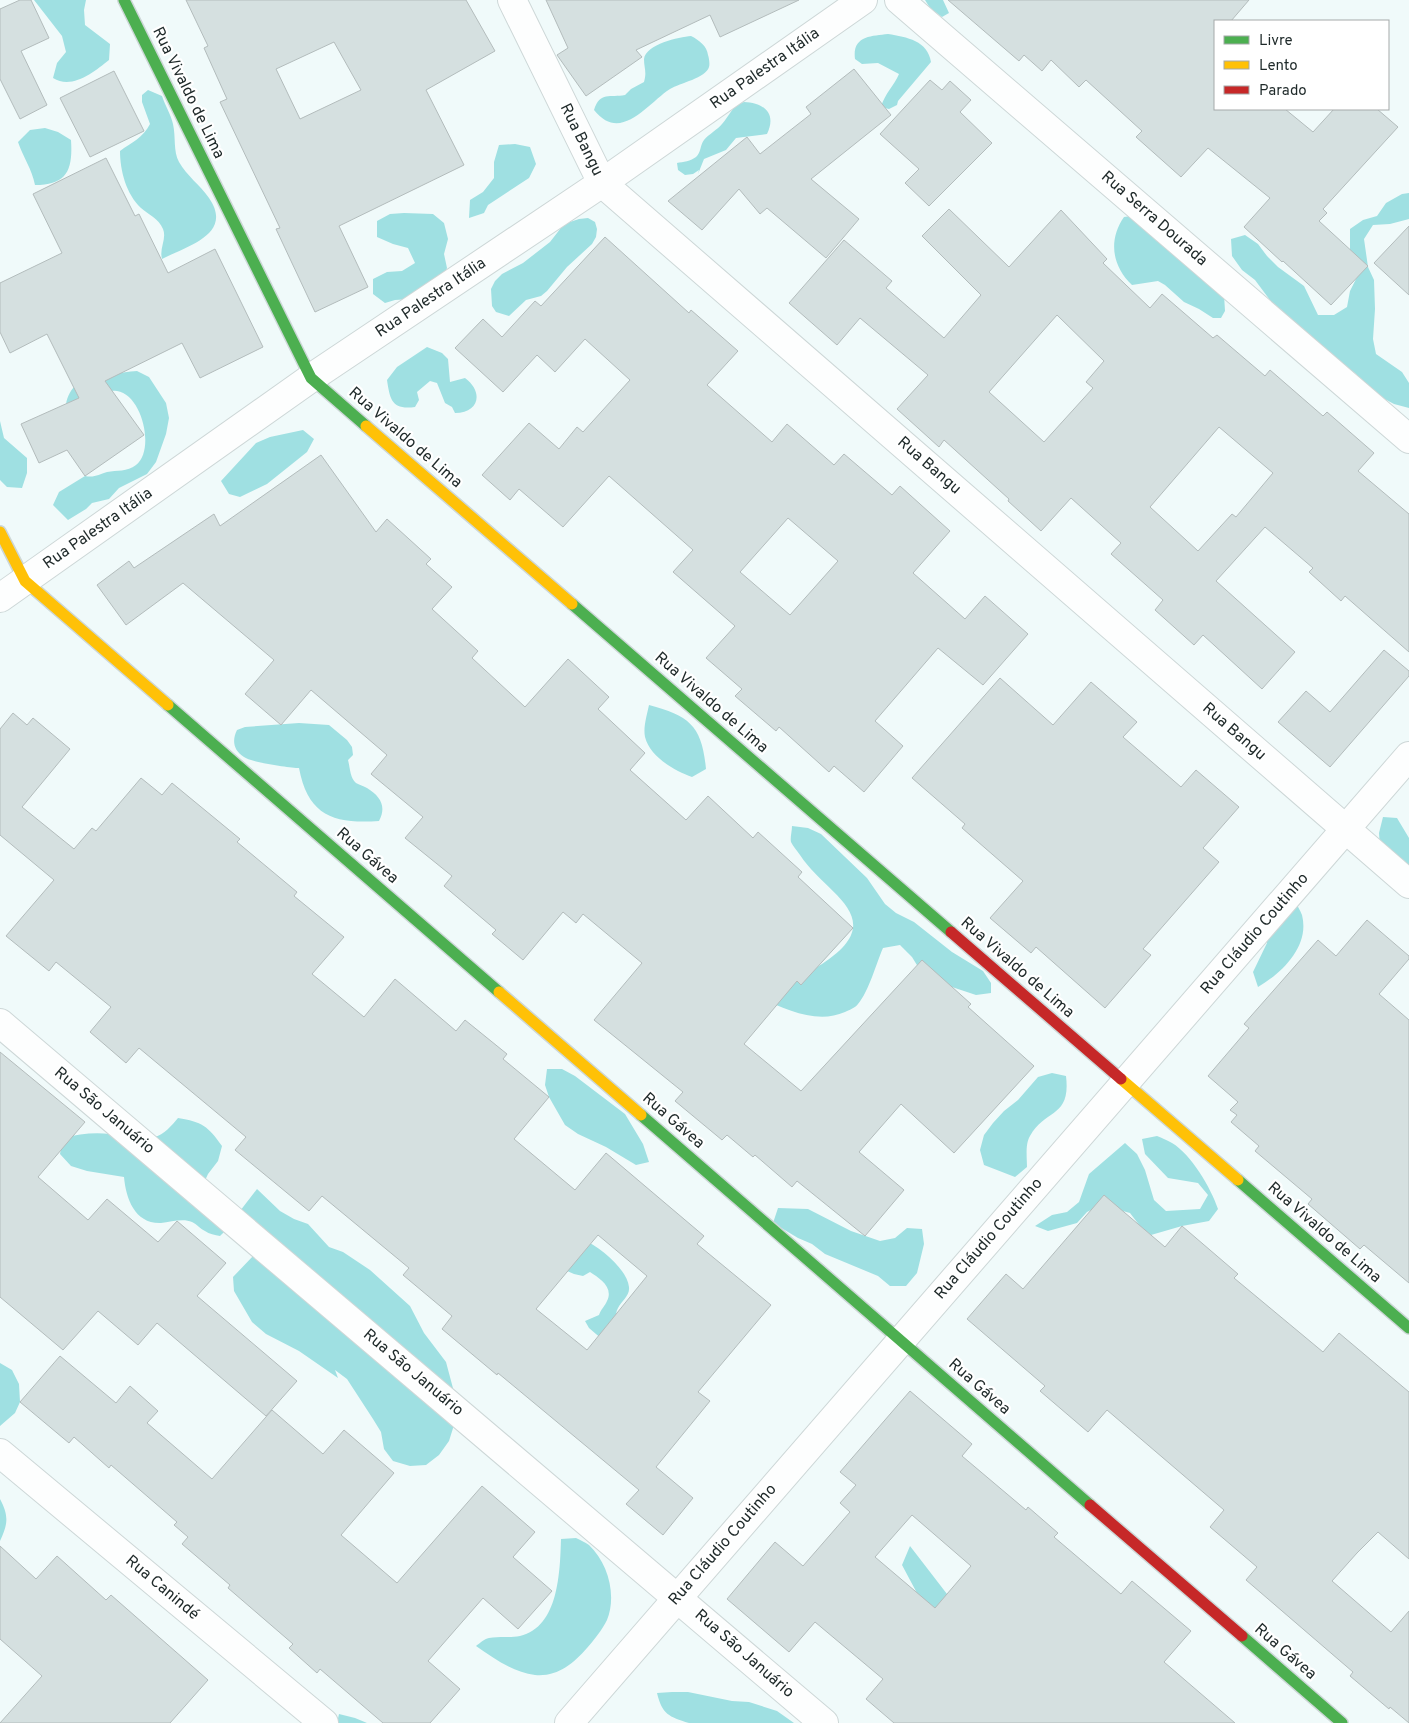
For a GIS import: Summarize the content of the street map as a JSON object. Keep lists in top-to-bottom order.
{
  "streets": {
    "street": [
      "Rua Palestra Itália",
      "Rua Vivaldo de Lima",
      "Rua Bangu",
      "Rua Serra Dourada",
      "Rua Gávea",
      "Rua Cláudio Coutinho",
      "Rua São Januário",
      "Rua Canindé"
    ]
  },
  "crossings": [
    ["Rua Palestra Itália", "Rua Vivaldo de Lima"],
    ["Rua Palestra Itália", "Rua Bangu"],
    ["Rua Palestra Itália", "Rua Gávea"],
    ["Rua Vivaldo de Lima", "Rua Cláudio Coutinho"],
    ["Rua Bangu", "Rua Cláudio Coutinho"],
    ["Rua Gávea", "Rua Cláudio Coutinho"],
    ["Rua Cláudio Coutinho", "Rua São Januário"]
  ],
  "legend": ["Livre", "Lento", "Parado"]
}
